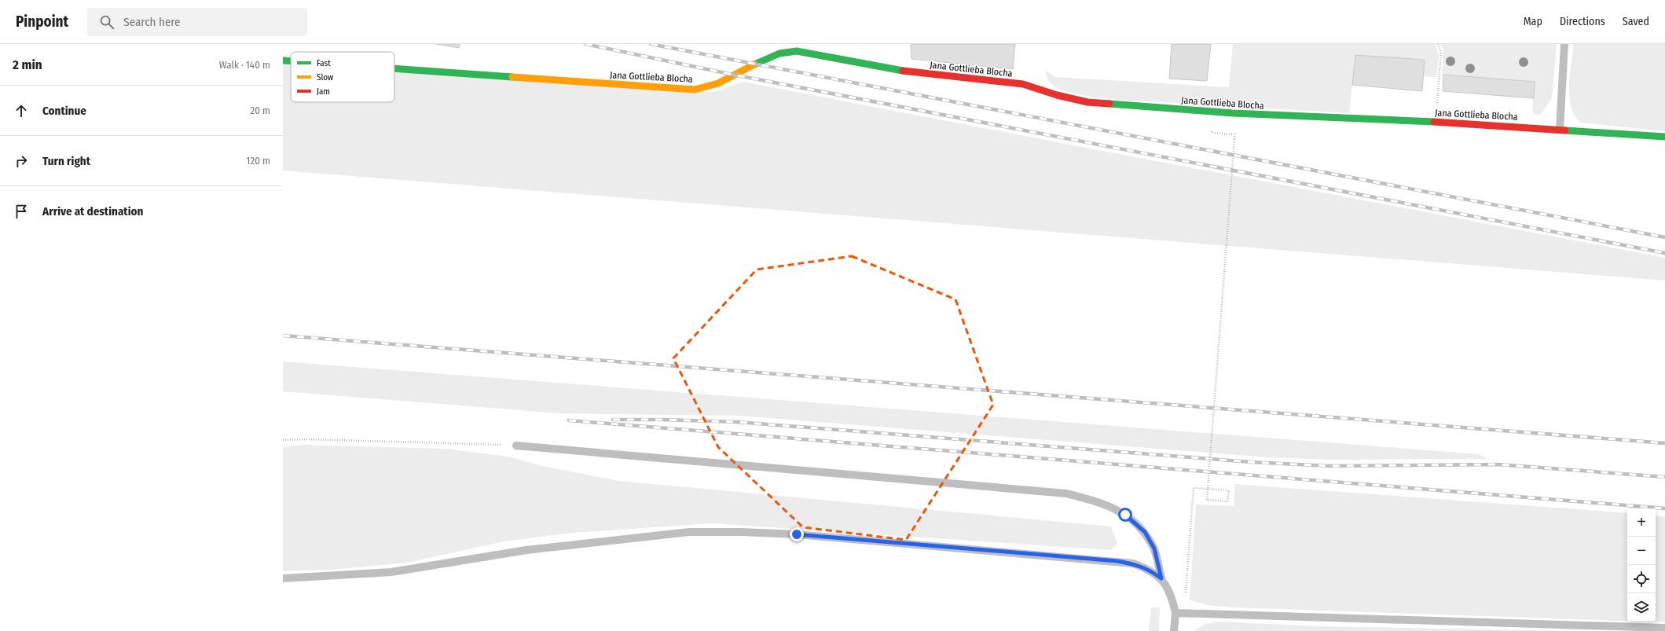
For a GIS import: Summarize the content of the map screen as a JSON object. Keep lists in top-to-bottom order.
{
  "streets": {
    "street": ["Jana Gottlieba Blocha"]
  },
  "legend": ["Fast", "Slow", "Jam"],
  "page": {
    "header": "Pinpoint",
    "search": "Search here",
    "nav": ["Map", "Directions", "Saved"],
    "heading": ["2 min", "Walk · 140 m"],
    "list": [
      ["Continue", "20 m"],
      ["Turn right", "120 m"],
      "Arrive at destination"
    ],
    "map_buttons": ["+", "−"]
  }
}
